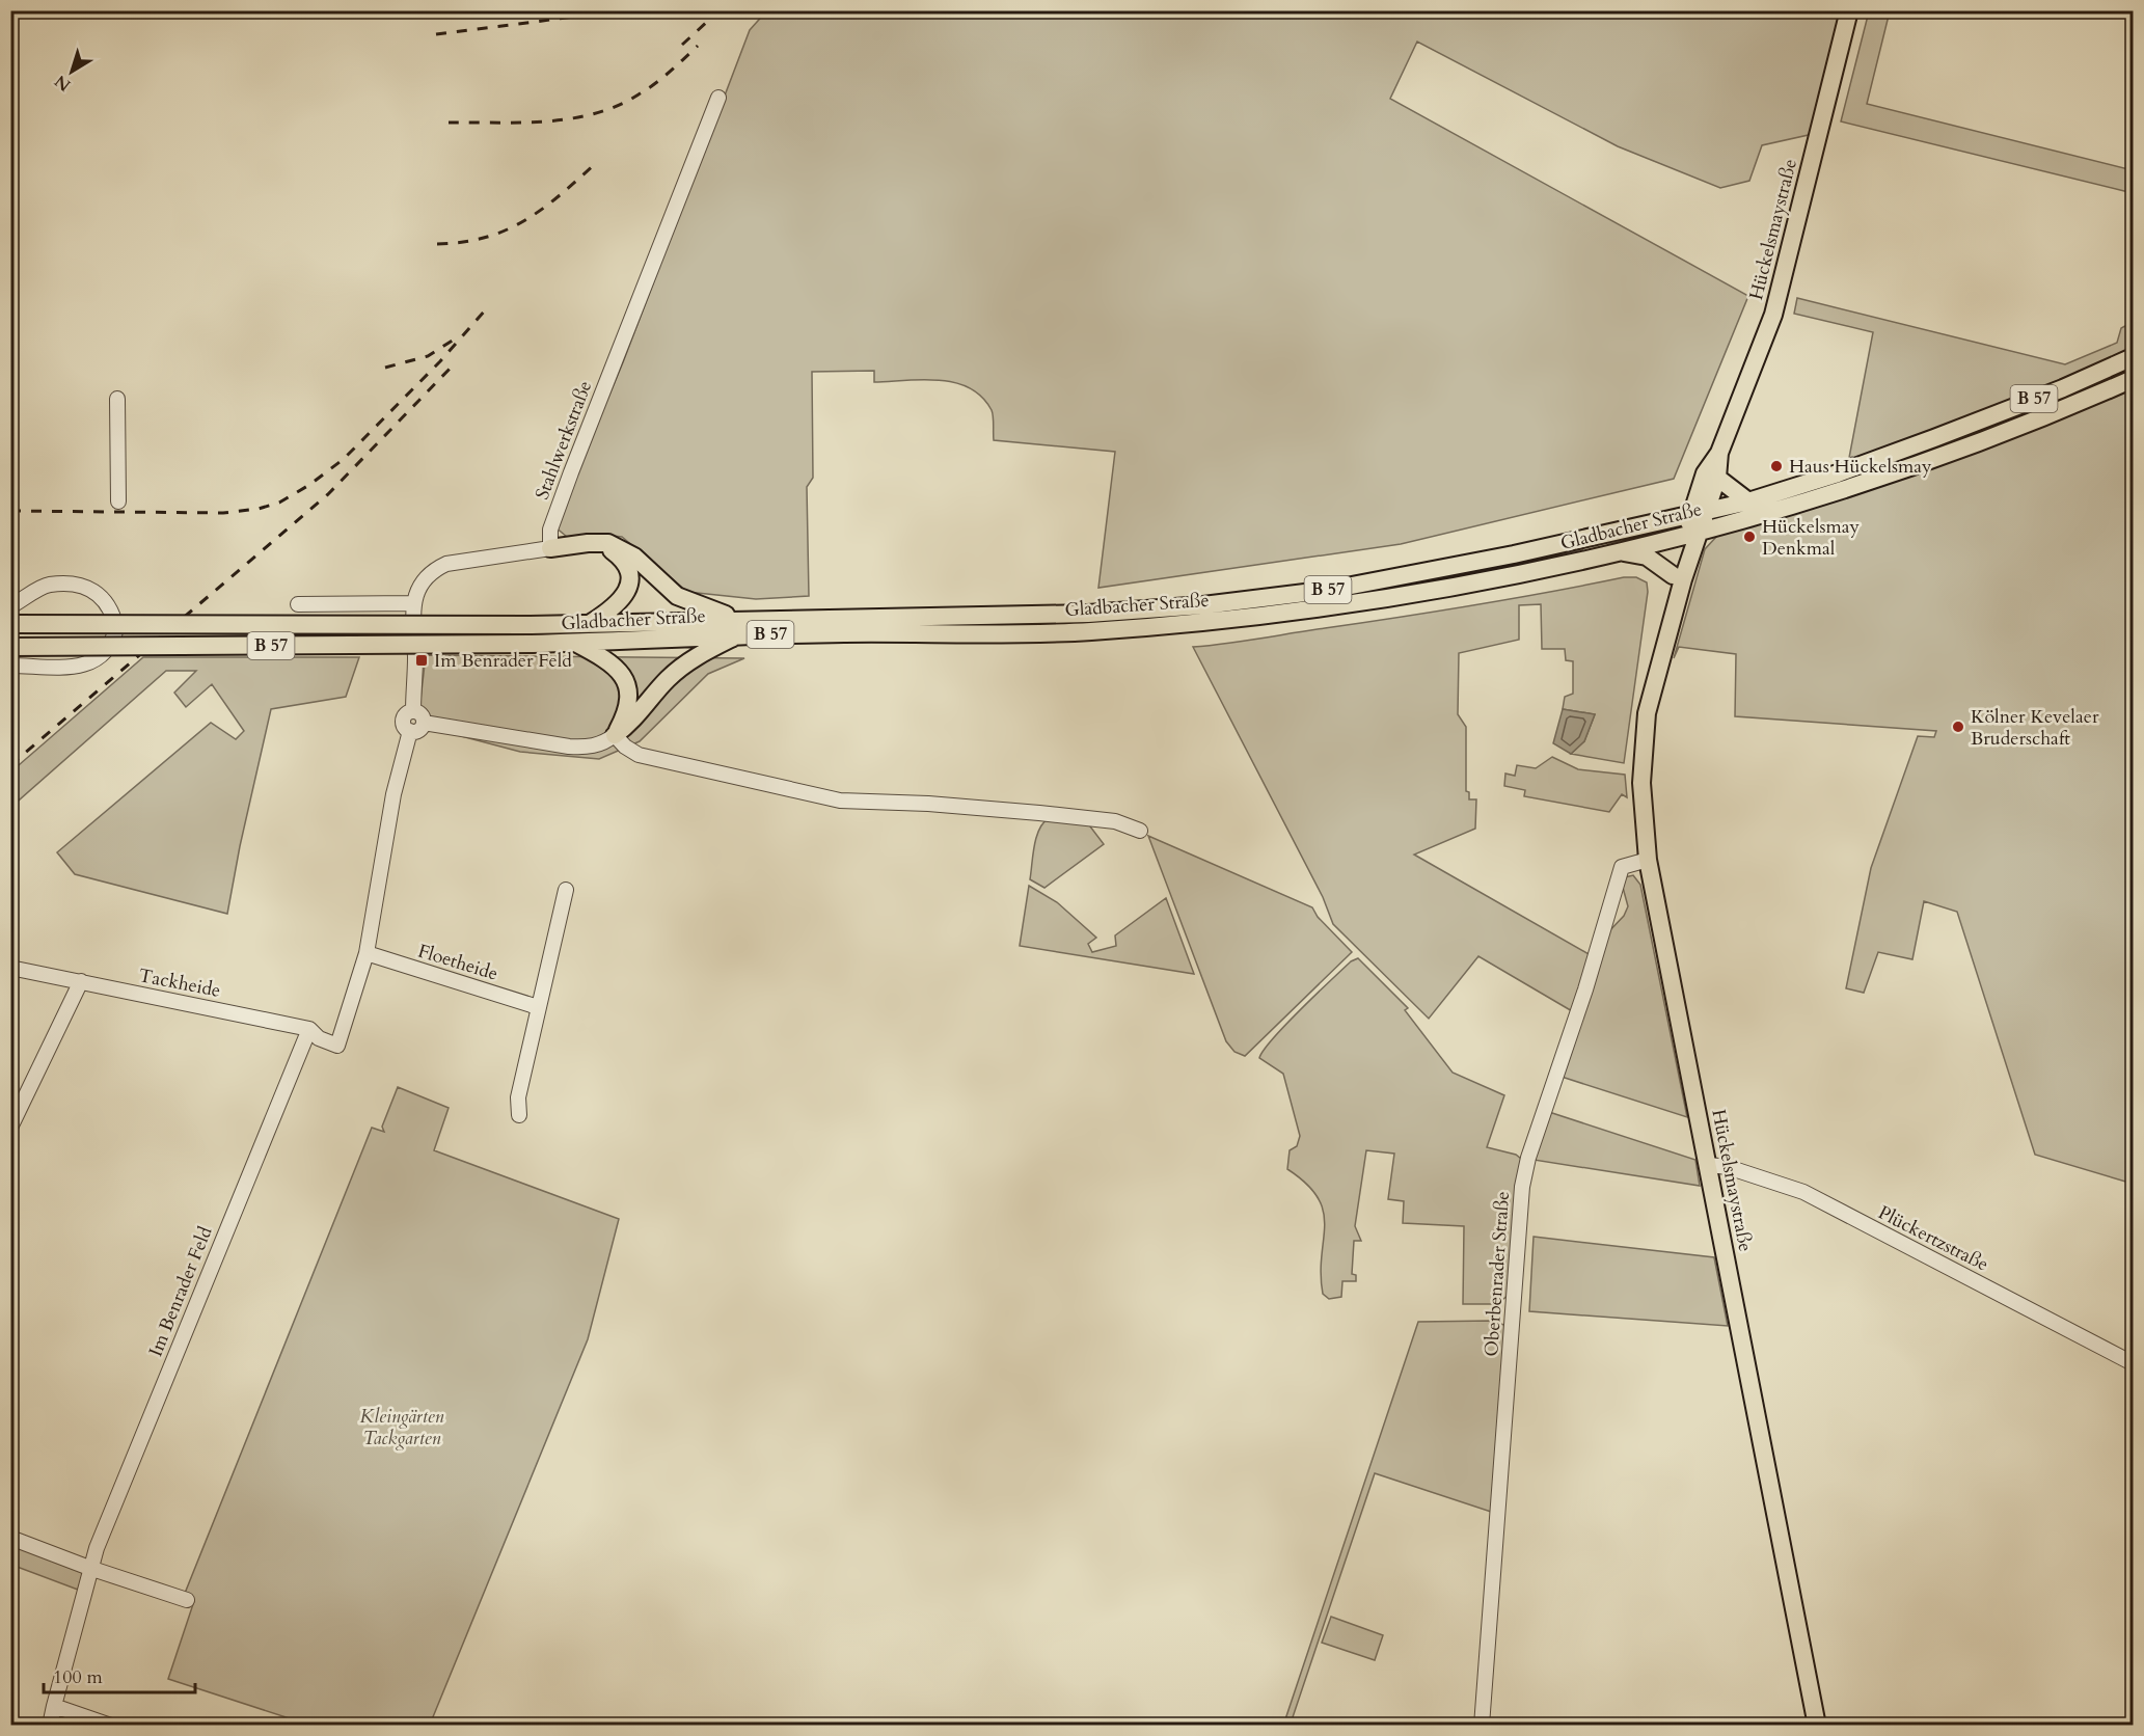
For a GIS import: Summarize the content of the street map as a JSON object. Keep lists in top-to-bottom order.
{
  "streets": {
    "main road": ["Hückelsmaystraße", "B 57", "Gladbacher Straße"],
    "street": [
      "Stahlwerkstraße",
      "Floetheide",
      "Tackheide",
      "Plückertzstraße",
      "Oberbenrader Straße",
      "Im Benrader Feld"
    ]
  },
  "crossings": [
    ["Hückelsmaystraße", "Gladbacher Straße"],
    ["Hückelsmaystraße", "Plückertzstraße"],
    ["Hückelsmaystraße", "Oberbenrader Straße"],
    ["Floetheide", "Tackheide"],
    ["Tackheide", "Im Benrader Feld"]
  ],
  "parks": ["Kleingärten Tackgarten"],
  "places": {
    "other": ["Haus Hückelsmay", "Hückelsmay Denkmal", "Kölner Kevelaer Bruderschaft"],
    "transit": ["Im Benrader Feld"]
  },
  "scale_bar": "100 m",
  "north": "bottom left"
}
